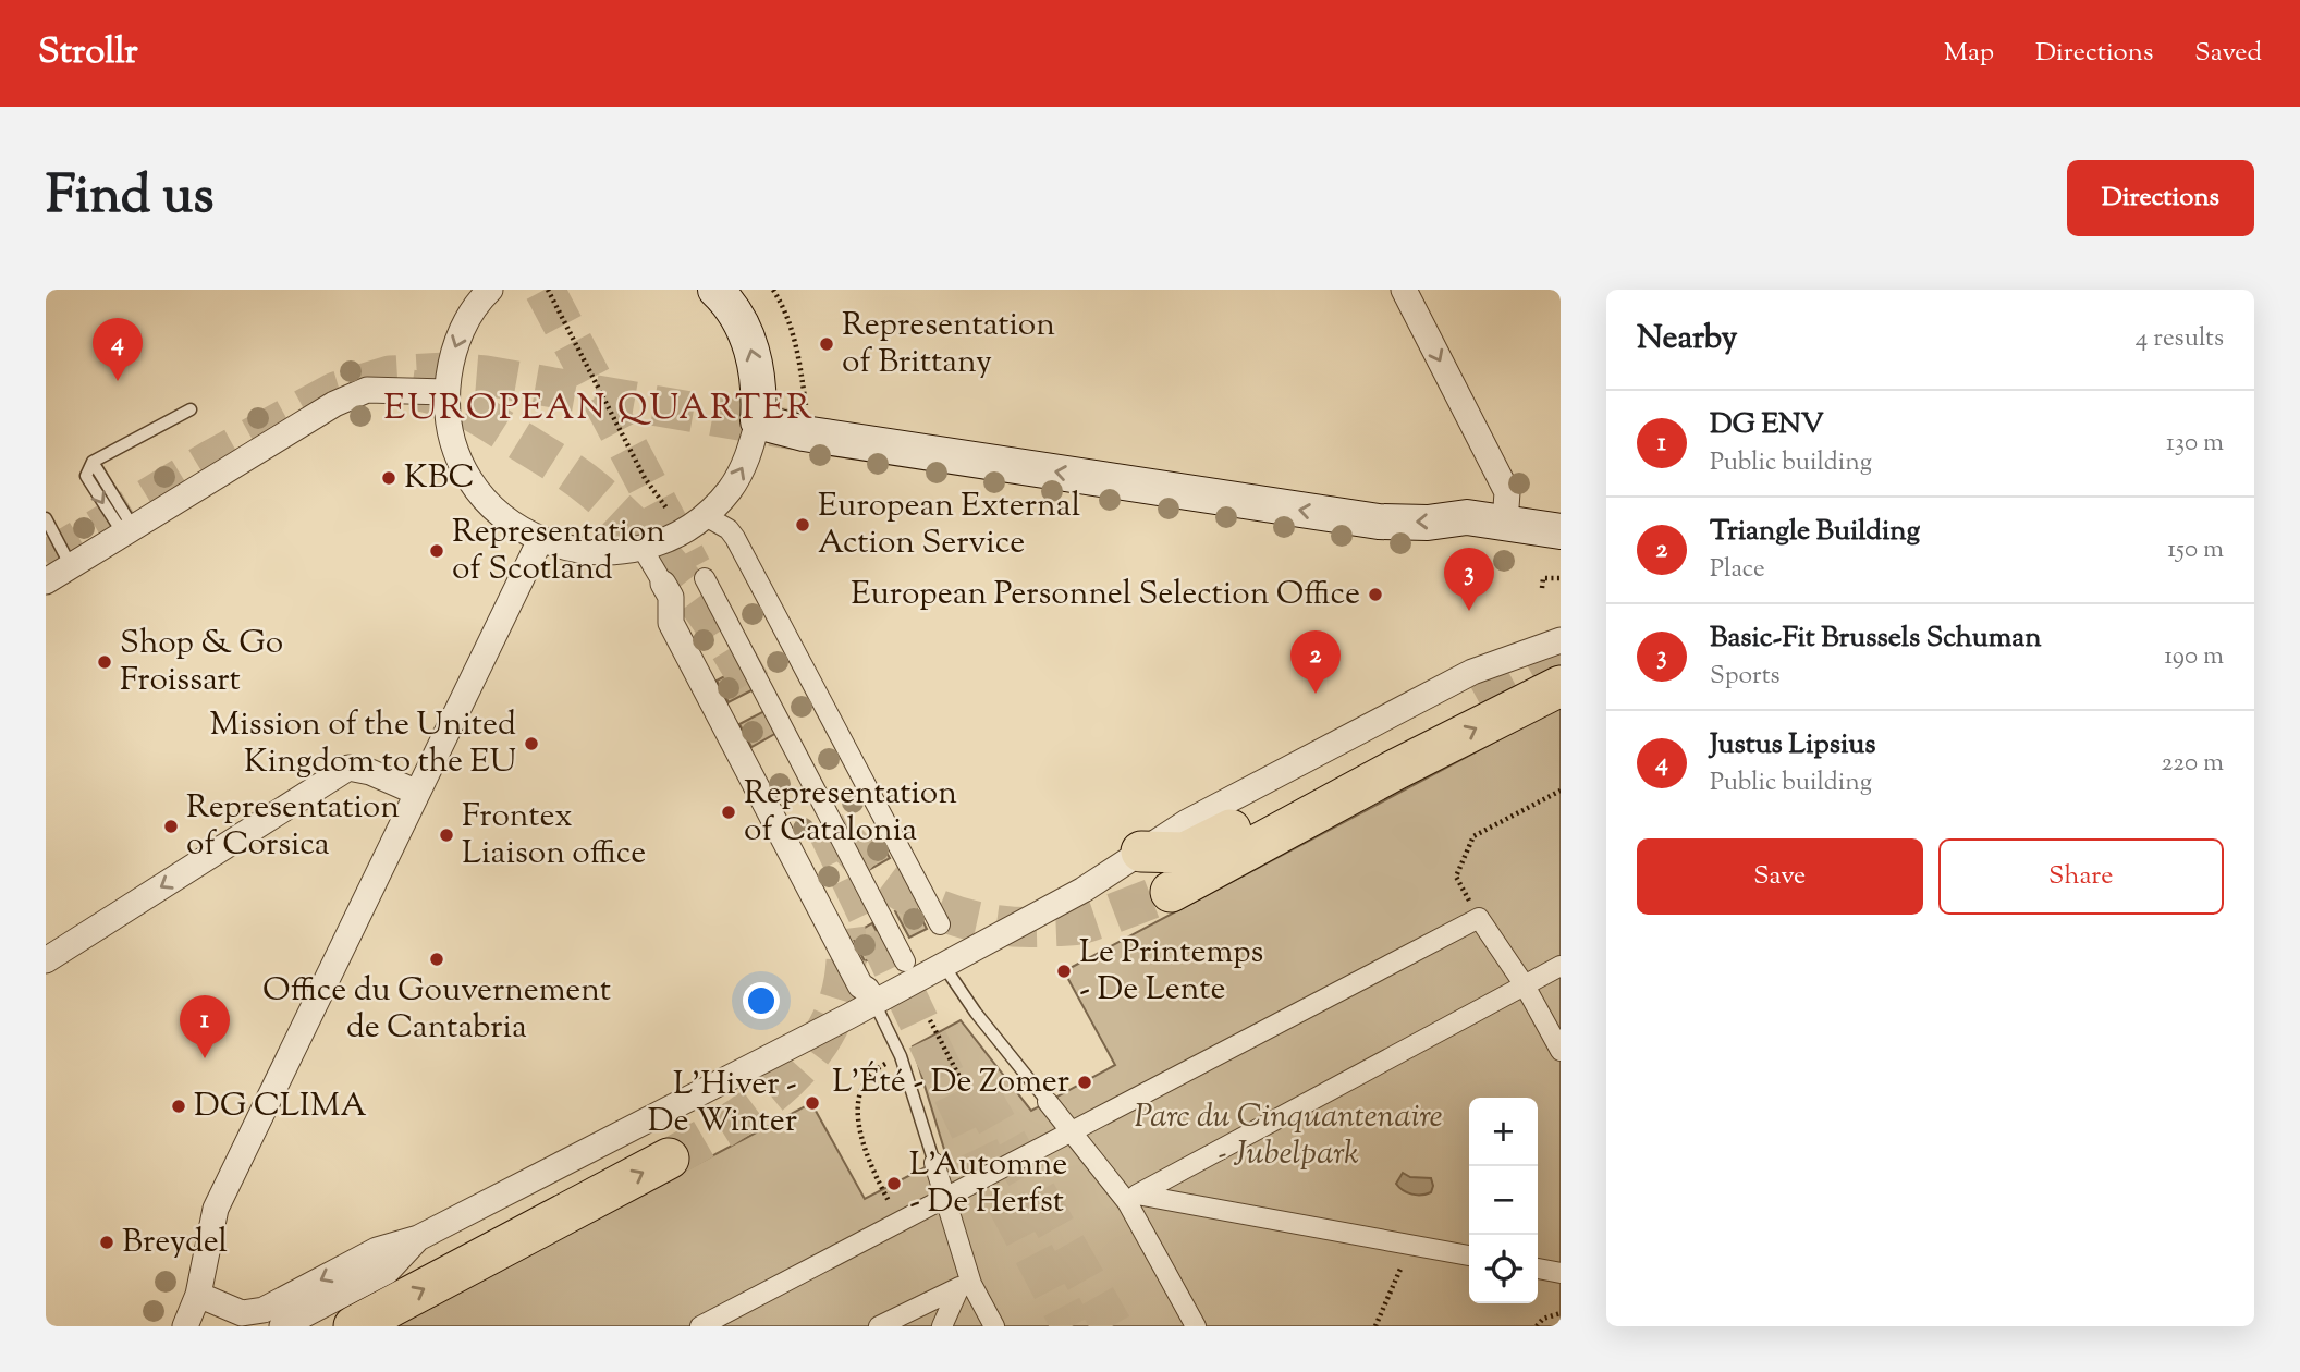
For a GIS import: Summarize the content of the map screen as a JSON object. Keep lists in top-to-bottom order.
{
  "districts": ["EUROPEAN QUARTER"],
  "parks": ["Parc du Cinquantenaire - Jubelpark"],
  "places": [
    "Representation of Brittany",
    "KBC",
    "European External Action Service",
    "Representation of Scotland",
    "European Personnel Selection Office",
    "Shop & Go Froissart",
    "Mission of the United Kingdom to the EU",
    "Representation of Catalonia",
    "Representation of Corsica",
    "Frontex Liaison office",
    "Office du Gouvernement de Cantabria",
    "Le Printemps - De Lente",
    "L'Été - De Zomer",
    "L'Hiver - De Winter",
    "DG CLIMA",
    "L'Automne - De Herfst",
    "Breydel"
  ],
  "page": {
    "header": "Strollr",
    "nav": ["Map", "Directions", "Saved"],
    "title": "Find us",
    "buttons": [
      "Directions",
      ["Save", "Share"]
    ],
    "heading": ["Nearby", "4 results"],
    "pins": [
      "4",
      "3",
      "2",
      "1"
    ],
    "list": [
      {
        "mark": "1",
        "name": "DG ENV",
        "note": "Public building",
        "value": "130 m"
      },
      {
        "mark": "2",
        "name": "Triangle Building",
        "note": "Place",
        "value": "150 m"
      },
      {
        "mark": "3",
        "name": "Basic-Fit Brussels Schuman",
        "note": "Sports",
        "value": "190 m"
      },
      {
        "mark": "4",
        "name": "Justus Lipsius",
        "note": "Public building",
        "value": "220 m"
      }
    ],
    "map_buttons": ["+", "−"]
  }
}
